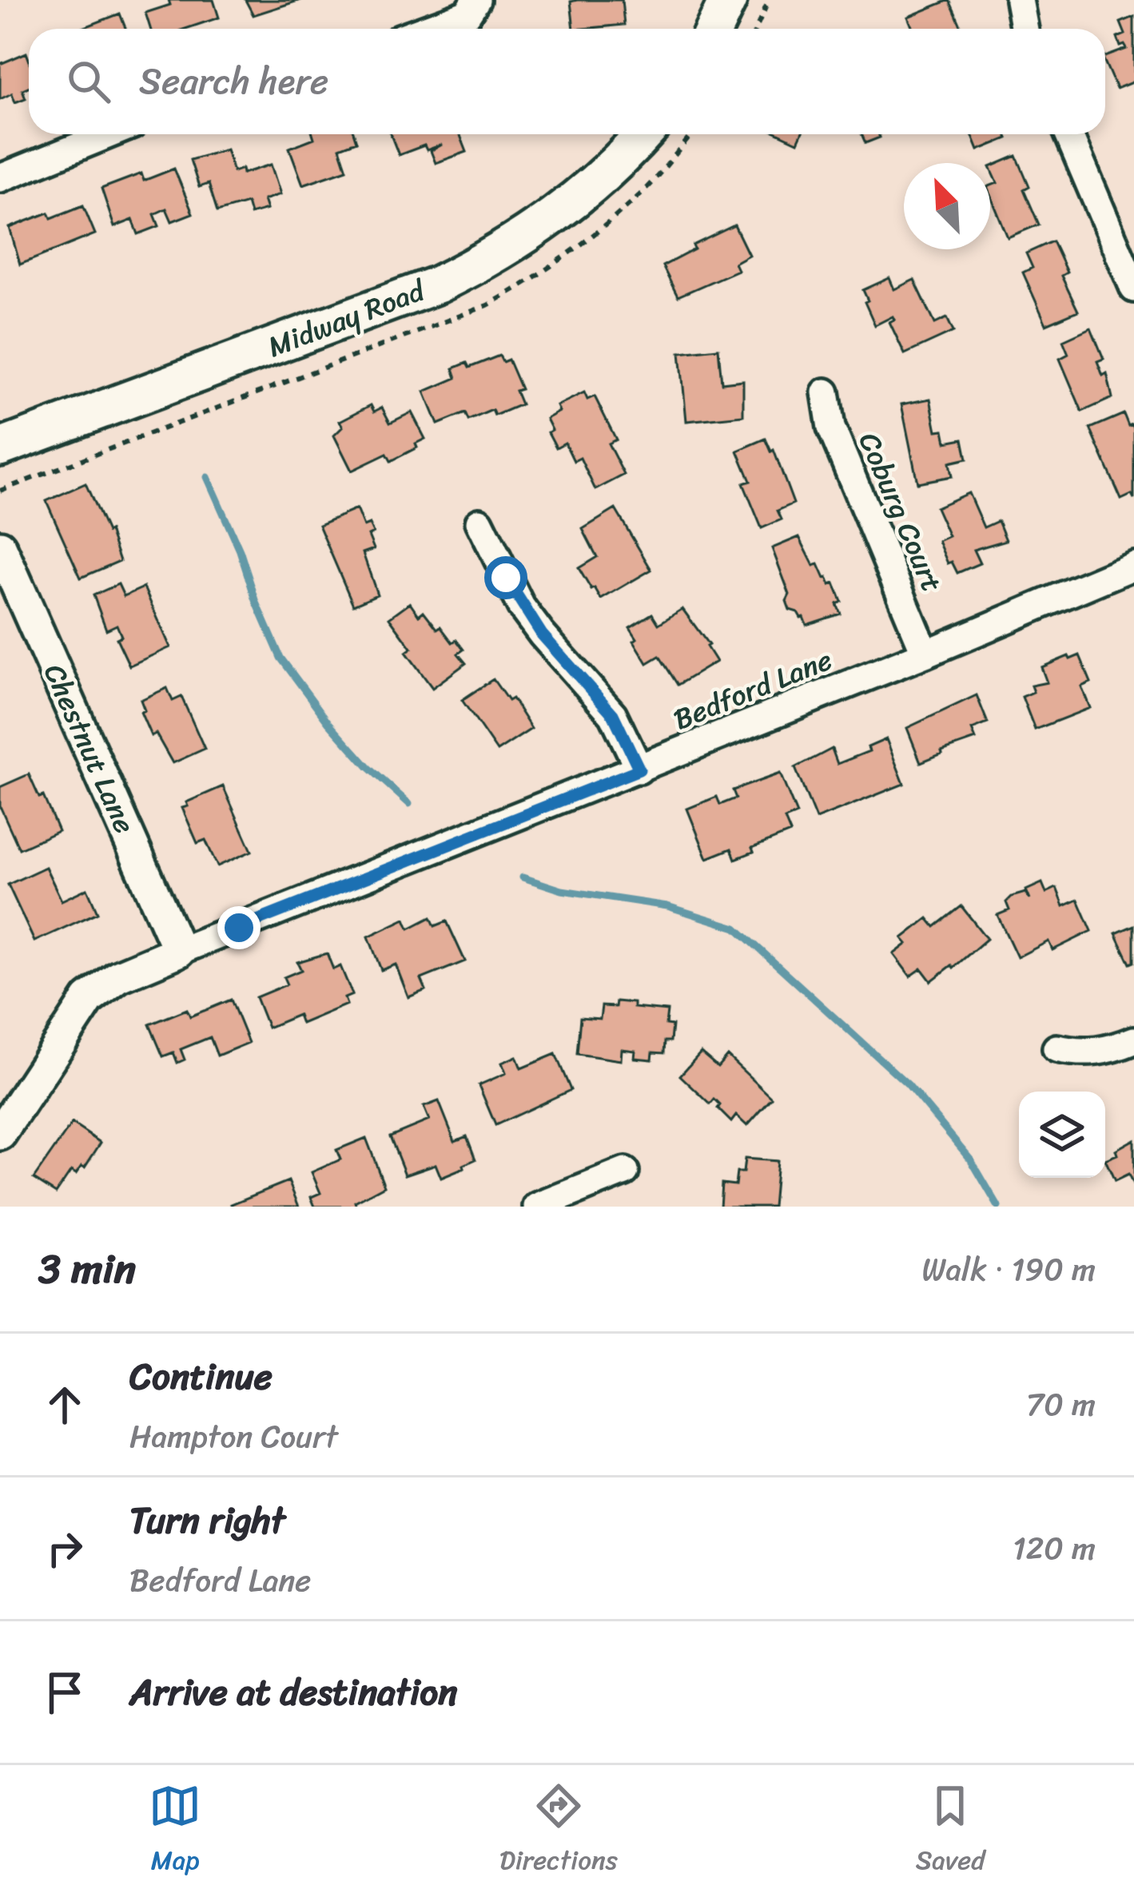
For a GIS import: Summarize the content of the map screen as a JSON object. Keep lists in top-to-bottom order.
{
  "streets": {
    "main road": ["Midway Road"],
    "street": ["Coburg Court", "Bedford Lane", "Chestnut Lane"]
  },
  "crossings": [
    ["Coburg Court", "Bedford Lane"],
    ["Bedford Lane", "Chestnut Lane"]
  ],
  "north": "top left",
  "page": {
    "search": "Search here",
    "heading": ["3 min", "Walk · 190 m"],
    "list": [
      ["Continue", "Hampton Court", "70 m"],
      ["Turn right", "Bedford Lane", "120 m"],
      "Arrive at destination"
    ],
    "nav": ["Map", "Directions", "Saved"]
  }
}
